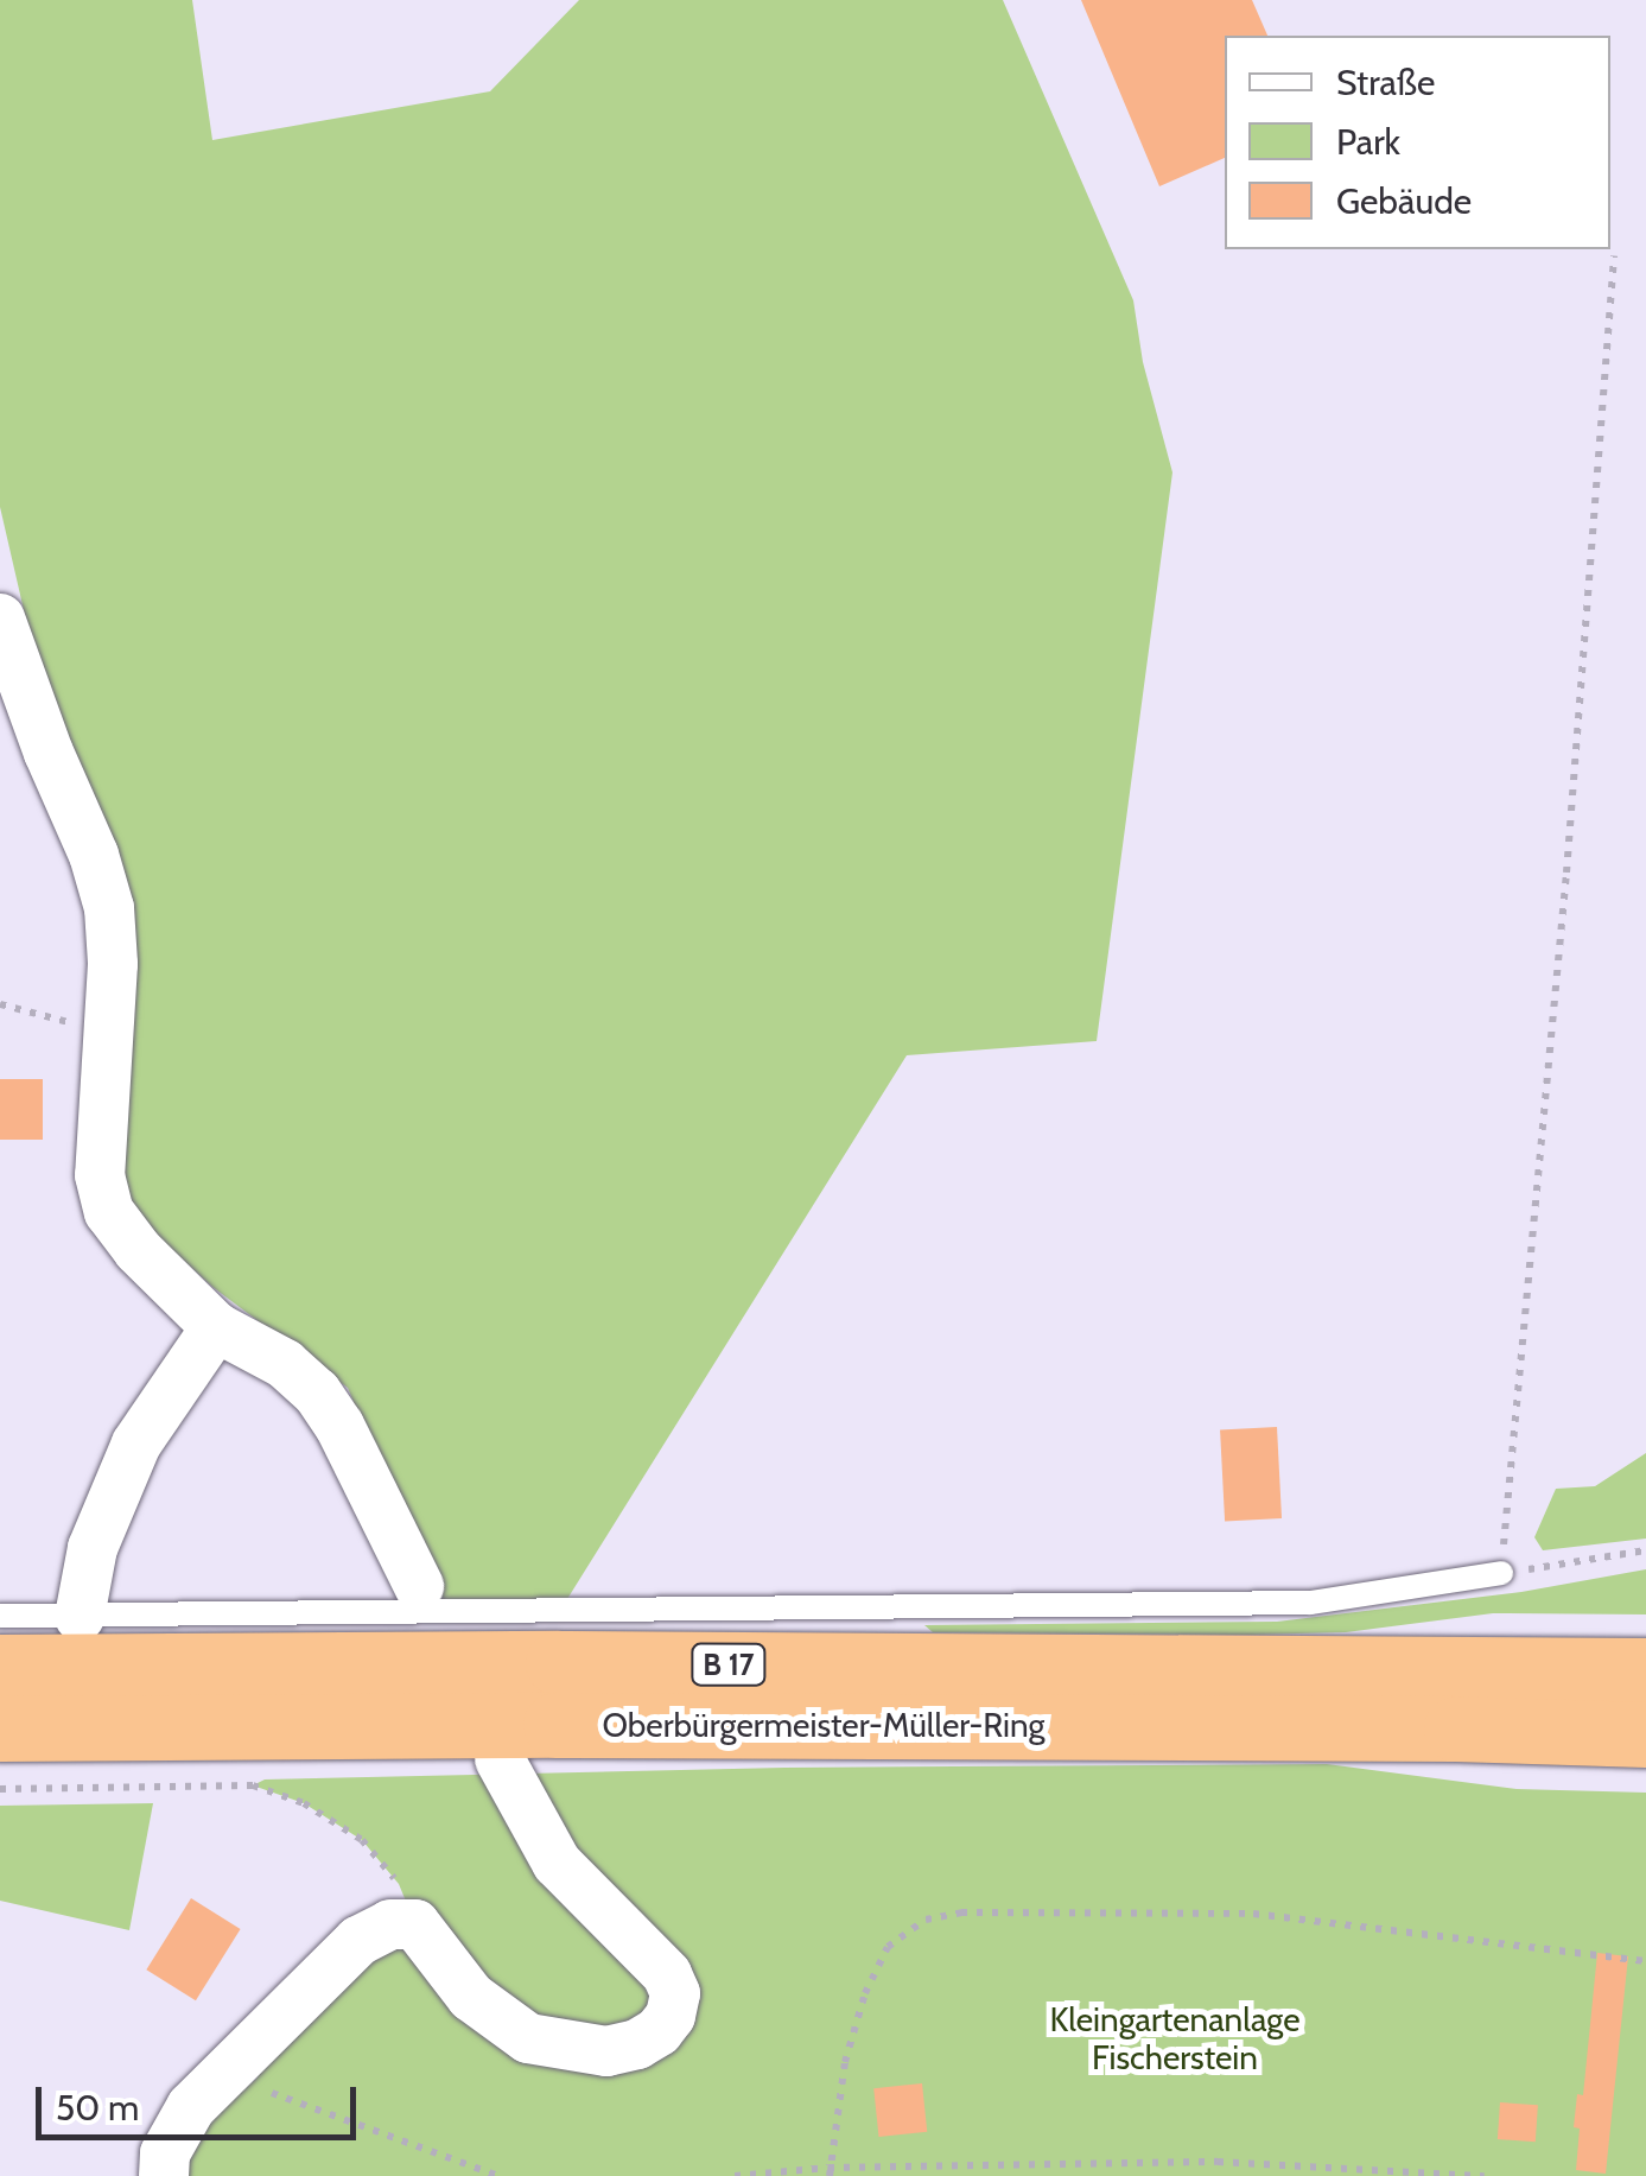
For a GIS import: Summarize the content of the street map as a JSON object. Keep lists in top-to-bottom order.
{
  "streets": {
    "highway": ["B 17", "Oberbürgermeister-Müller-Ring"]
  },
  "parks": ["Kleingartenanlage Fischerstein"],
  "legend": ["Straße", "Park", "Gebäude"],
  "scale_bar": "50 m"
}
